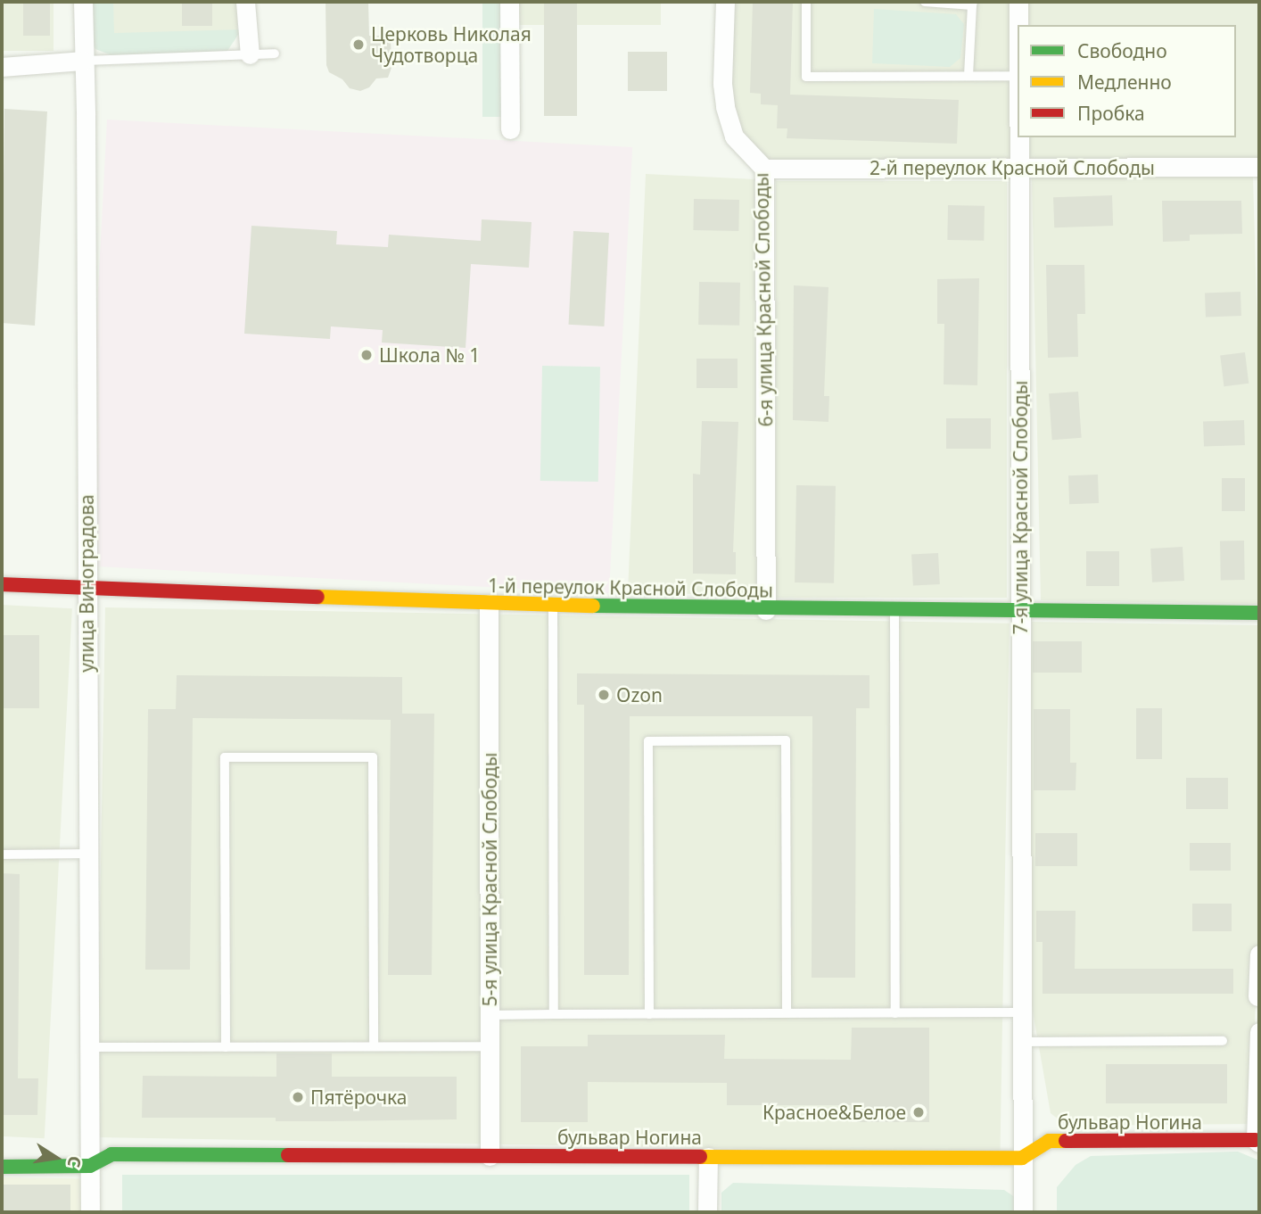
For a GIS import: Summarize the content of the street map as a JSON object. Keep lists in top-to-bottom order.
{
  "streets": {
    "street": [
      "2-й переулок Красной Слободы",
      "6-я улица Красной Слободы",
      "7-я улица Красной Слободы",
      "улица Виноградова",
      "1-й переулок Красной Слободы",
      "5-я улица Красной Слободы",
      "бульвар Ногина"
    ]
  },
  "crossings": [
    ["2-й переулок Красной Слободы", "6-я улица Красной Слободы"],
    ["2-й переулок Красной Слободы", "7-я улица Красной Слободы"],
    ["6-я улица Красной Слободы", "1-й переулок Красной Слободы"],
    ["7-я улица Красной Слободы", "1-й переулок Красной Слободы"],
    ["7-я улица Красной Слободы", "бульвар Ногина"],
    ["улица Виноградова", "1-й переулок Красной Слободы"],
    ["улица Виноградова", "бульвар Ногина"],
    ["1-й переулок Красной Слободы", "5-я улица Красной Слободы"],
    ["5-я улица Красной Слободы", "бульвар Ногина"]
  ],
  "places": [
    "Церковь Николая Чудотворца",
    "Школа № 1",
    "Ozon",
    "Пятёрочка",
    "Красное&Белое"
  ],
  "legend": ["Свободно", "Медленно", "Пробка"],
  "north": "right"
}
